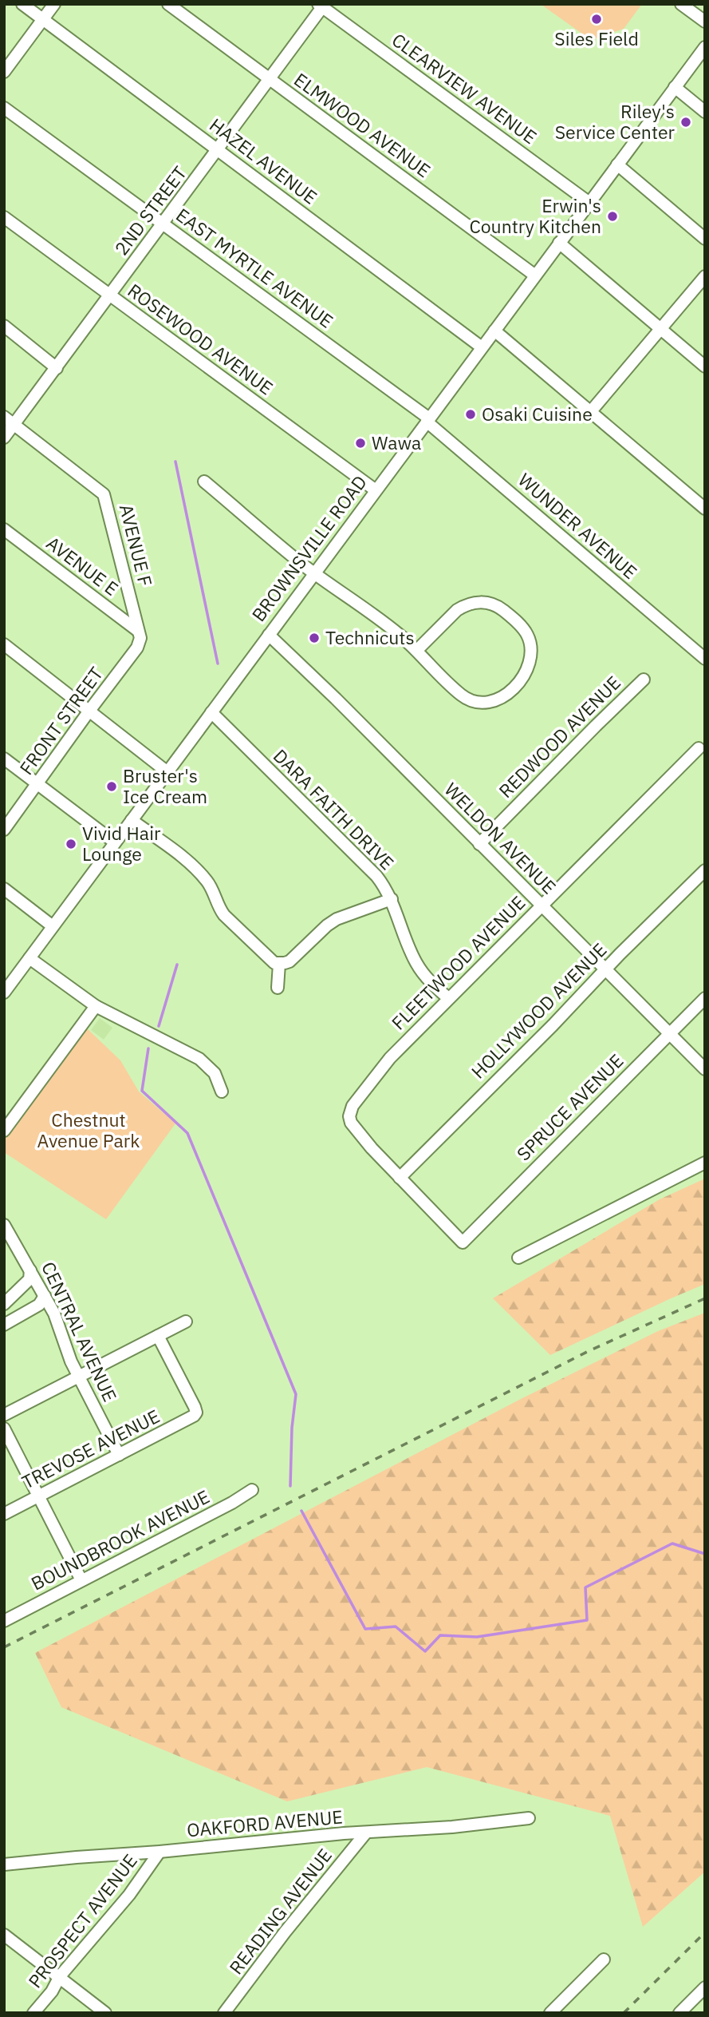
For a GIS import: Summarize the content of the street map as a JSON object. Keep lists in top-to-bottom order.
{
  "streets": {
    "street": [
      "CLEARVIEW AVENUE",
      "ELMWOOD AVENUE",
      "HAZEL AVENUE",
      "2ND STREET",
      "EAST MYRTLE AVENUE",
      "ROSEWOOD AVENUE",
      "WUNDER AVENUE",
      "AVENUE F",
      "BROWNSVILLE ROAD",
      "AVENUE E",
      "FRONT STREET",
      "REDWOOD AVENUE",
      "DARA FAITH DRIVE",
      "WELDON AVENUE",
      "FLEETWOOD AVENUE",
      "HOLLYWOOD AVENUE",
      "SPRUCE AVENUE",
      "CENTRAL AVENUE",
      "TREVOSE AVENUE",
      "BOUNDBROOK AVENUE",
      "OAKFORD AVENUE",
      "READING AVENUE",
      "PROSPECT AVENUE"
    ]
  },
  "crossings": [
    ["CLEARVIEW AVENUE", "2ND STREET"],
    ["CLEARVIEW AVENUE", "BROWNSVILLE ROAD"],
    ["ELMWOOD AVENUE", "2ND STREET"],
    ["ELMWOOD AVENUE", "BROWNSVILLE ROAD"],
    ["HAZEL AVENUE", "2ND STREET"],
    ["HAZEL AVENUE", "BROWNSVILLE ROAD"],
    ["2ND STREET", "EAST MYRTLE AVENUE"],
    ["2ND STREET", "ROSEWOOD AVENUE"],
    ["2ND STREET", "AVENUE F"],
    ["EAST MYRTLE AVENUE", "WUNDER AVENUE"],
    ["EAST MYRTLE AVENUE", "BROWNSVILLE ROAD"],
    ["ROSEWOOD AVENUE", "BROWNSVILLE ROAD"],
    ["WUNDER AVENUE", "BROWNSVILLE ROAD"],
    ["AVENUE F", "AVENUE E"],
    ["AVENUE F", "FRONT STREET"],
    ["BROWNSVILLE ROAD", "DARA FAITH DRIVE"],
    ["BROWNSVILLE ROAD", "WELDON AVENUE"],
    ["AVENUE E", "FRONT STREET"],
    ["REDWOOD AVENUE", "WELDON AVENUE"],
    ["DARA FAITH DRIVE", "FLEETWOOD AVENUE"],
    ["WELDON AVENUE", "FLEETWOOD AVENUE"],
    ["WELDON AVENUE", "HOLLYWOOD AVENUE"],
    ["WELDON AVENUE", "SPRUCE AVENUE"],
    ["FLEETWOOD AVENUE", "HOLLYWOOD AVENUE"],
    ["FLEETWOOD AVENUE", "SPRUCE AVENUE"],
    ["HOLLYWOOD AVENUE", "SPRUCE AVENUE"],
    ["CENTRAL AVENUE", "TREVOSE AVENUE"],
    ["OAKFORD AVENUE", "READING AVENUE"],
    ["OAKFORD AVENUE", "PROSPECT AVENUE"]
  ],
  "parks": ["Chestnut Avenue Park"],
  "places": [
    "Siles Field",
    "Riley's Service Center",
    "Erwin's Country Kitchen",
    "Osaki Cuisine",
    "Wawa",
    "Technicuts",
    "Bruster's Ice Cream",
    "Vivid Hair Lounge"
  ]
}
